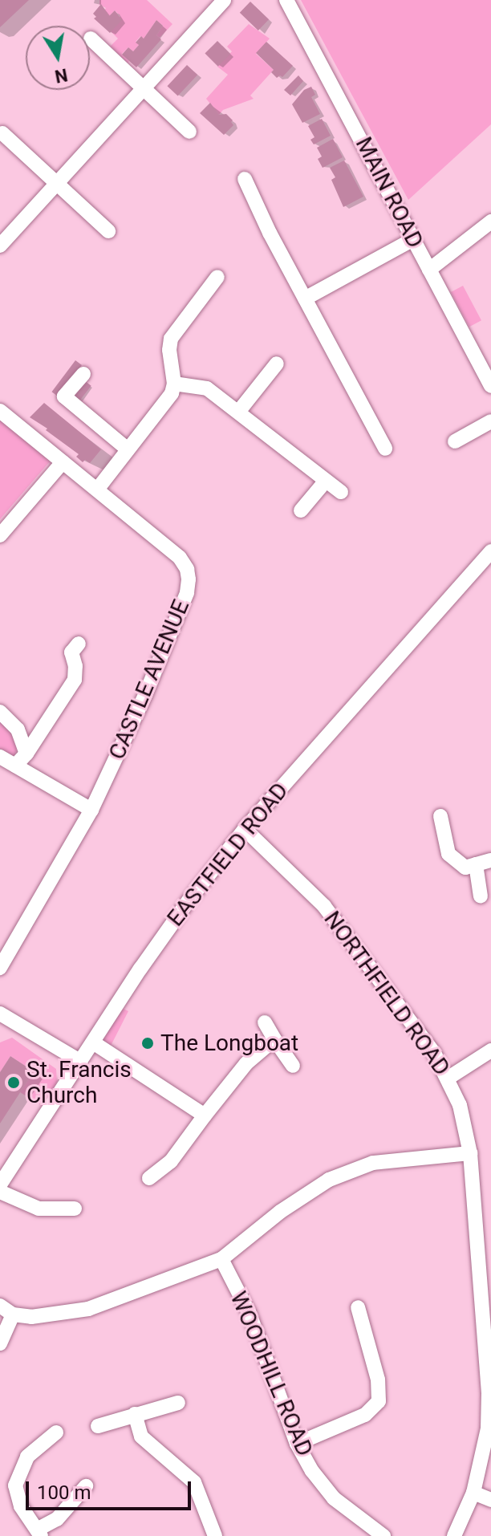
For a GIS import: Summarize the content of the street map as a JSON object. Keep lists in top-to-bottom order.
{
  "streets": {
    "street": [
      "MAIN ROAD",
      "CASTLE AVENUE",
      "EASTFIELD ROAD",
      "NORTHFIELD ROAD",
      "WOODHILL ROAD"
    ]
  },
  "crossings": [
    ["EASTFIELD ROAD", "NORTHFIELD ROAD"]
  ],
  "places": ["The Longboat", "St. Francis Church"],
  "scale_bar": "100 m",
  "north": "bottom"
}
